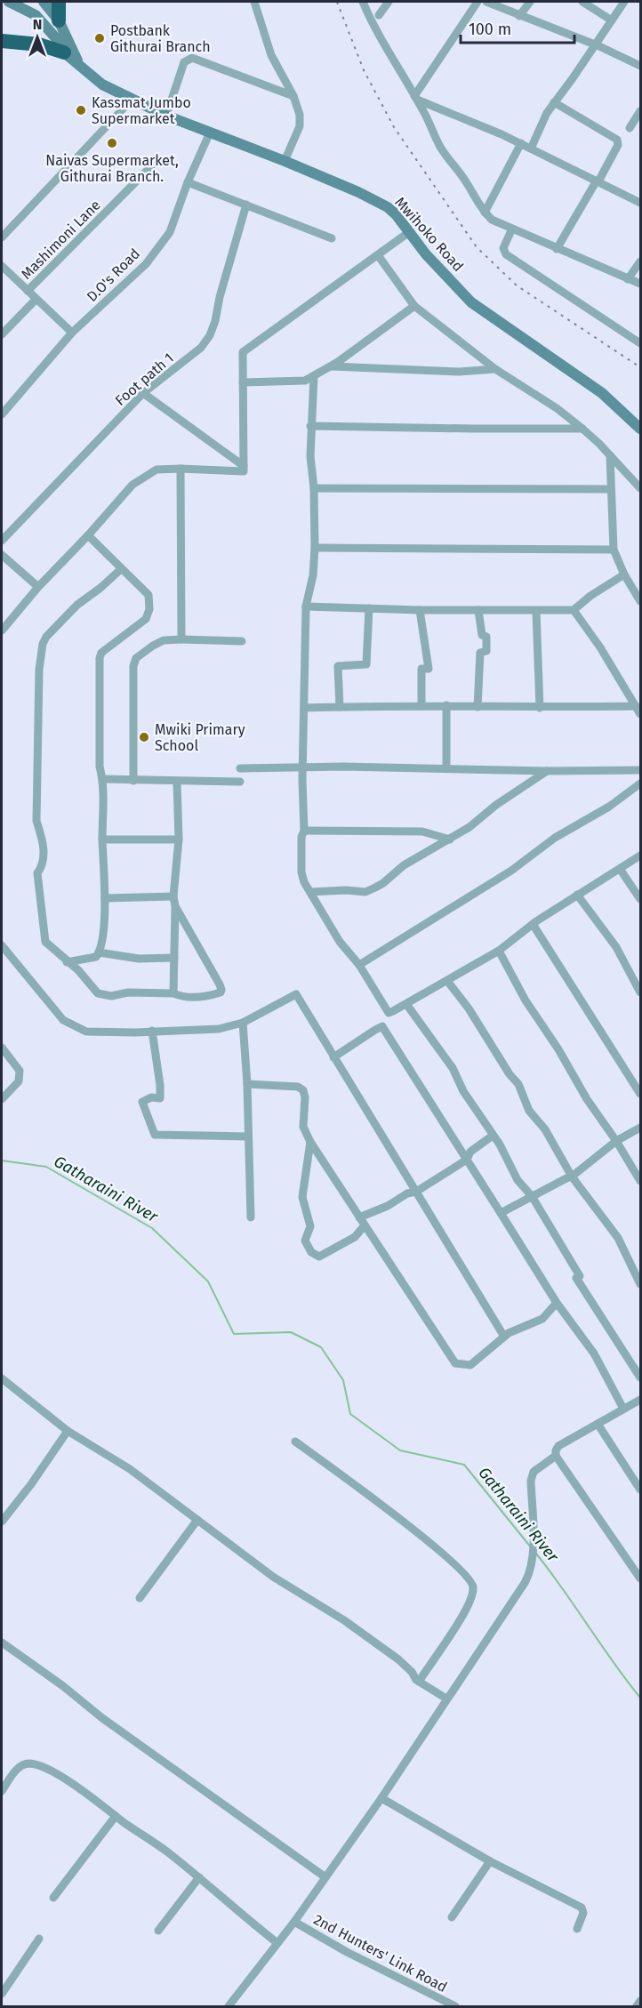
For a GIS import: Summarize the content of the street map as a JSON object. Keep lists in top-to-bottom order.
{
  "streets": {
    "street": [
      "Mwihoko Road",
      "Mashimoni Lane",
      "D.O's Road",
      "Foot path 1",
      "2nd Hunters' Link Road"
    ]
  },
  "crossings": [
    ["Mwihoko Road", "D.O's Road"]
  ],
  "water": ["Gatharaini River"],
  "places": [
    "Postbank Githurai Branch",
    "Kassmat Jumbo Supermarket",
    "Naivas Supermarket, Githurai Branch.",
    "Mwiki Primary School"
  ],
  "scale_bar": "100 m",
  "north": "top"
}
